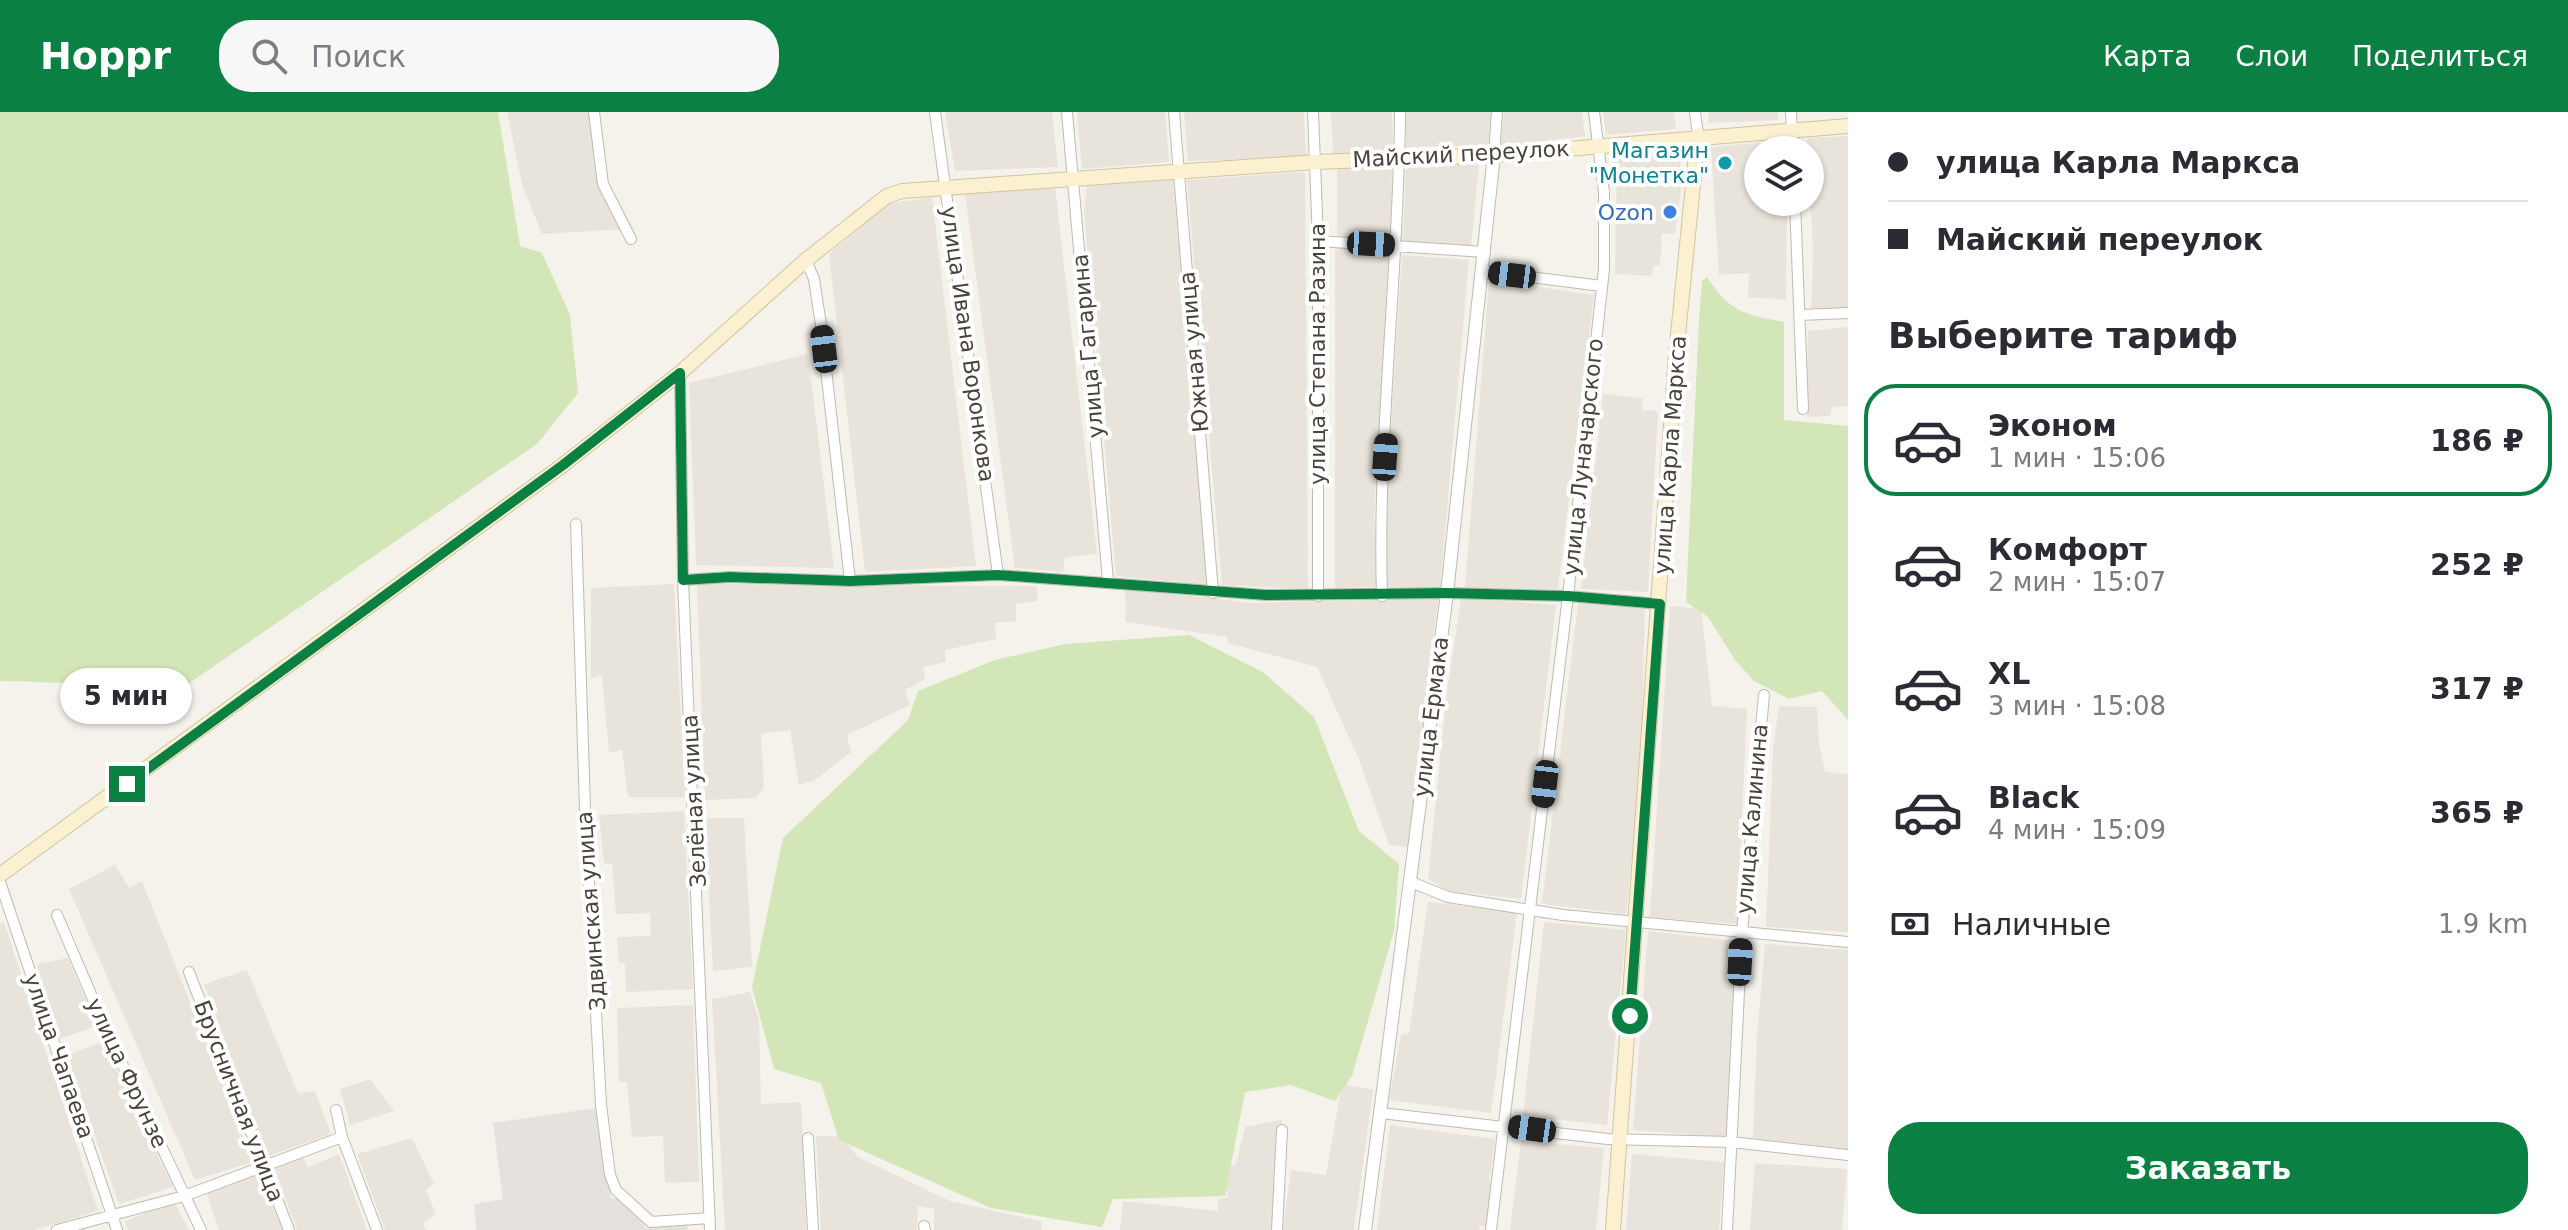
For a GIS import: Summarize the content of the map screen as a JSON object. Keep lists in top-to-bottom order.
{
  "streets": {
    "main road": ["Майский переулок", "улица Карла Маркса"],
    "street": [
      "улица Ивана Воронкова",
      "улица Гагарина",
      "Южная улица",
      "улица Степана Разина",
      "улица Луначарского",
      "улица Ермака",
      "Зелёная улица",
      "улица Калинина",
      "Здвинская улица",
      "улица Чапаева",
      "улица Фрунзе",
      "Брусничная улица"
    ]
  },
  "crossings": [
    ["Майский переулок", "улица Ивана Воронкова"],
    ["Майский переулок", "улица Гагарина"],
    ["Майский переулок", "Южная улица"],
    ["Майский переулок", "улица Степана Разина"],
    ["Майский переулок", "улица Карла Маркса"],
    ["Майский переулок", "улица Луначарского"],
    ["Майский переулок", "улица Ермака"],
    ["Майский переулок", "Зелёная улица"],
    ["Зелёная улица", "Здвинская улица"]
  ],
  "places": ["Магазин \"Монетка\"", "Ozon"],
  "page": {
    "header": "Hoppr",
    "search": "Поиск",
    "nav": ["Карта", "Слои", "Поделиться"],
    "banner": ["улица Карла Маркса", "Майский переулок"],
    "heading": "Выберите тариф",
    "list": [
      {
        "name": "Эконом",
        "note": "1 мин · 15:06",
        "value": "186 ₽"
      },
      {
        "name": "Комфорт",
        "note": "2 мин · 15:07",
        "value": "252 ₽"
      },
      {
        "name": "XL",
        "note": "3 мин · 15:08",
        "value": "317 ₽"
      },
      {
        "name": "Black",
        "note": "4 мин · 15:09",
        "value": "365 ₽"
      }
    ],
    "bubble": "5 мин",
    "pay": ["Наличные", "1.9 km"],
    "buttons": "Заказать"
  }
}
